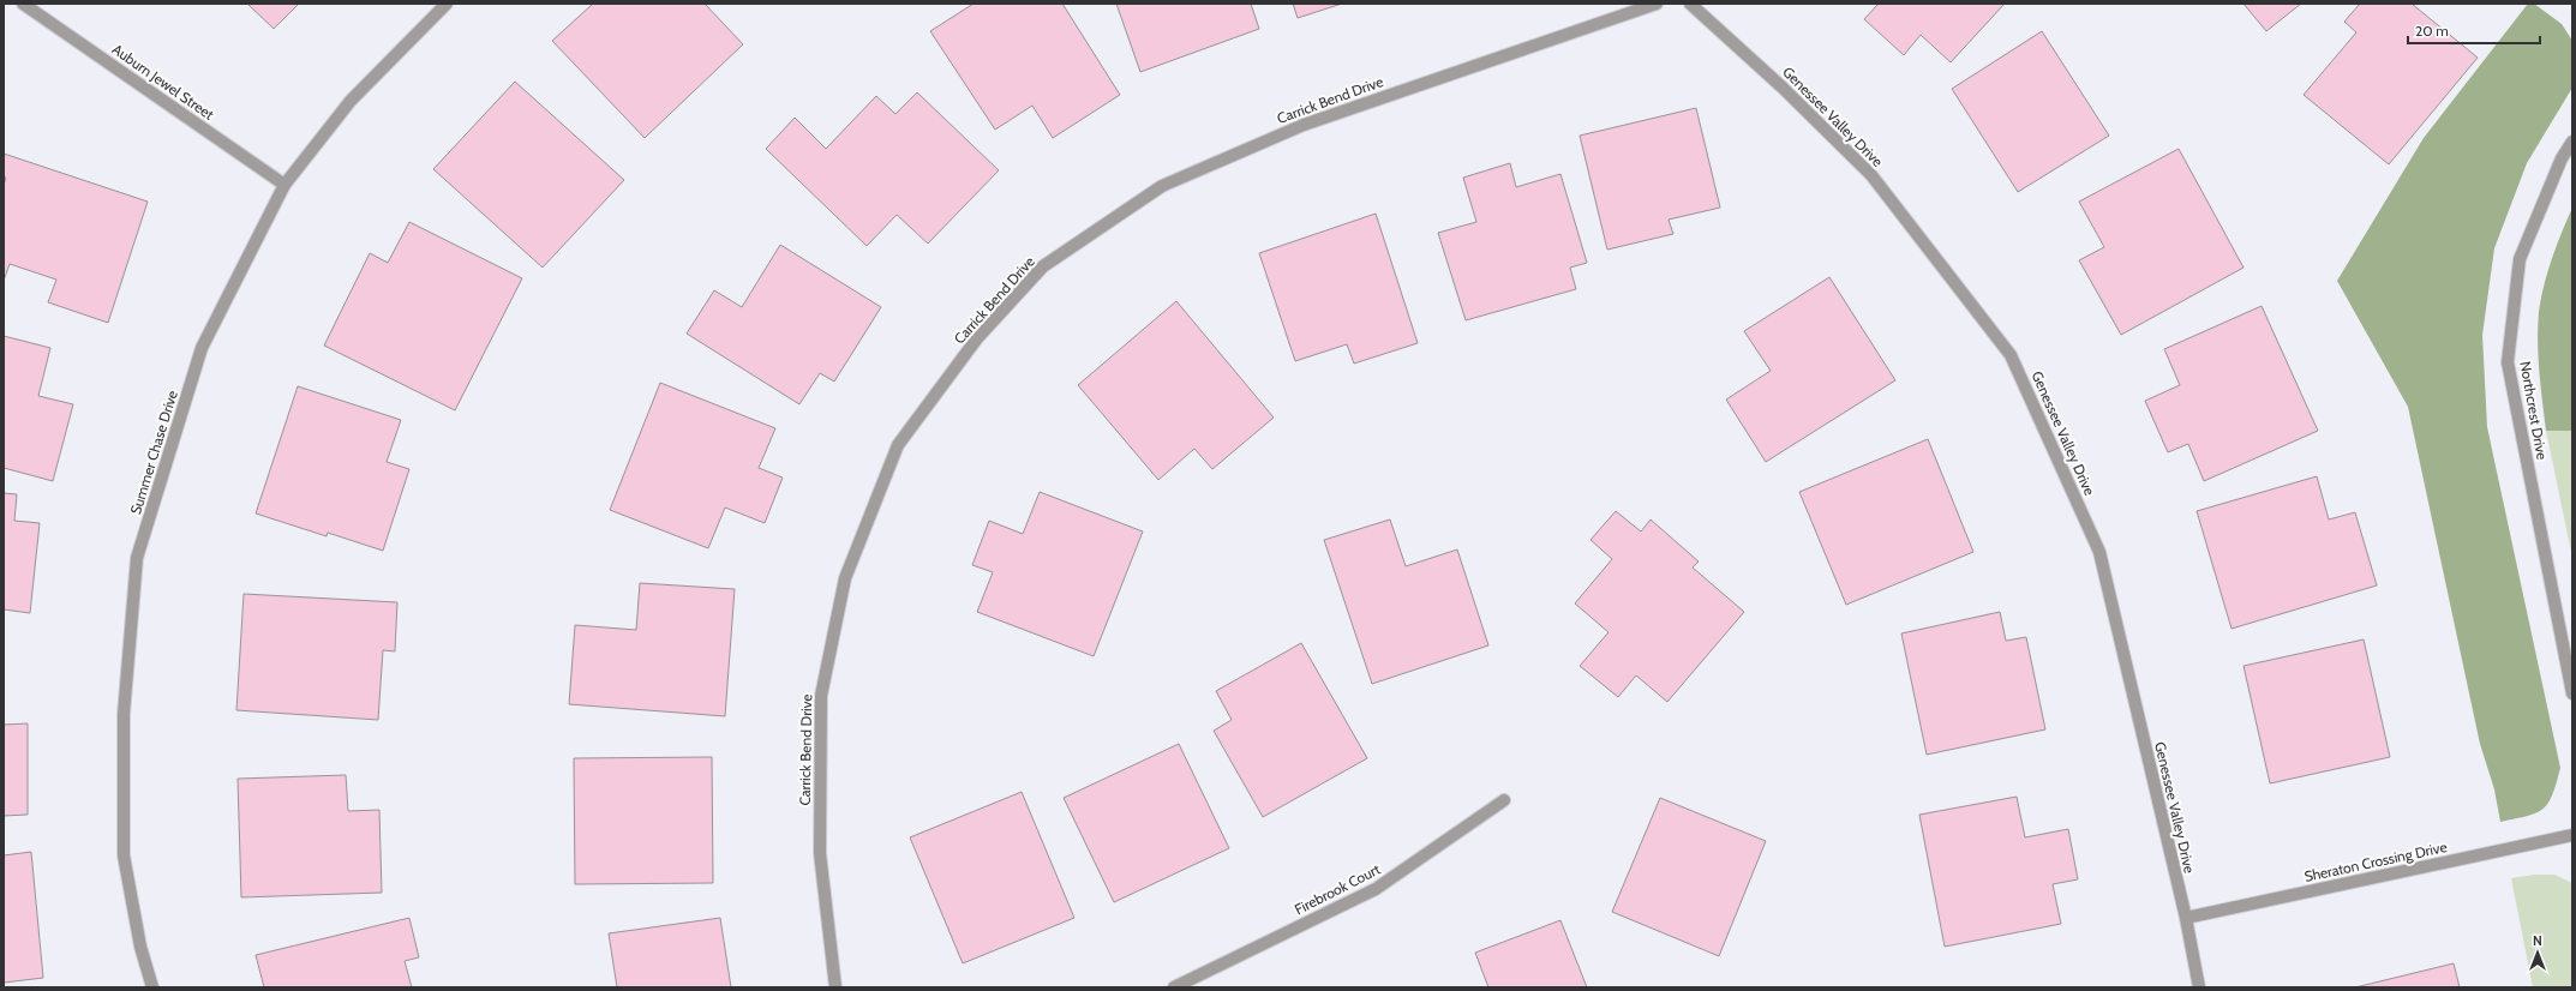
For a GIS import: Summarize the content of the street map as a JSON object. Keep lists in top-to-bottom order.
{
  "streets": {
    "street": [
      "Auburn Jewel Street",
      "Carrick Bend Drive",
      "Genessee Valley Drive",
      "Northcrest Drive",
      "Summer Chase Drive",
      "Sheraton Crossing Drive",
      "Firebrook Court"
    ]
  },
  "crossings": [
    ["Auburn Jewel Street", "Summer Chase Drive"],
    ["Genessee Valley Drive", "Sheraton Crossing Drive"]
  ],
  "scale_bar": "20 m",
  "north": "top"
}
